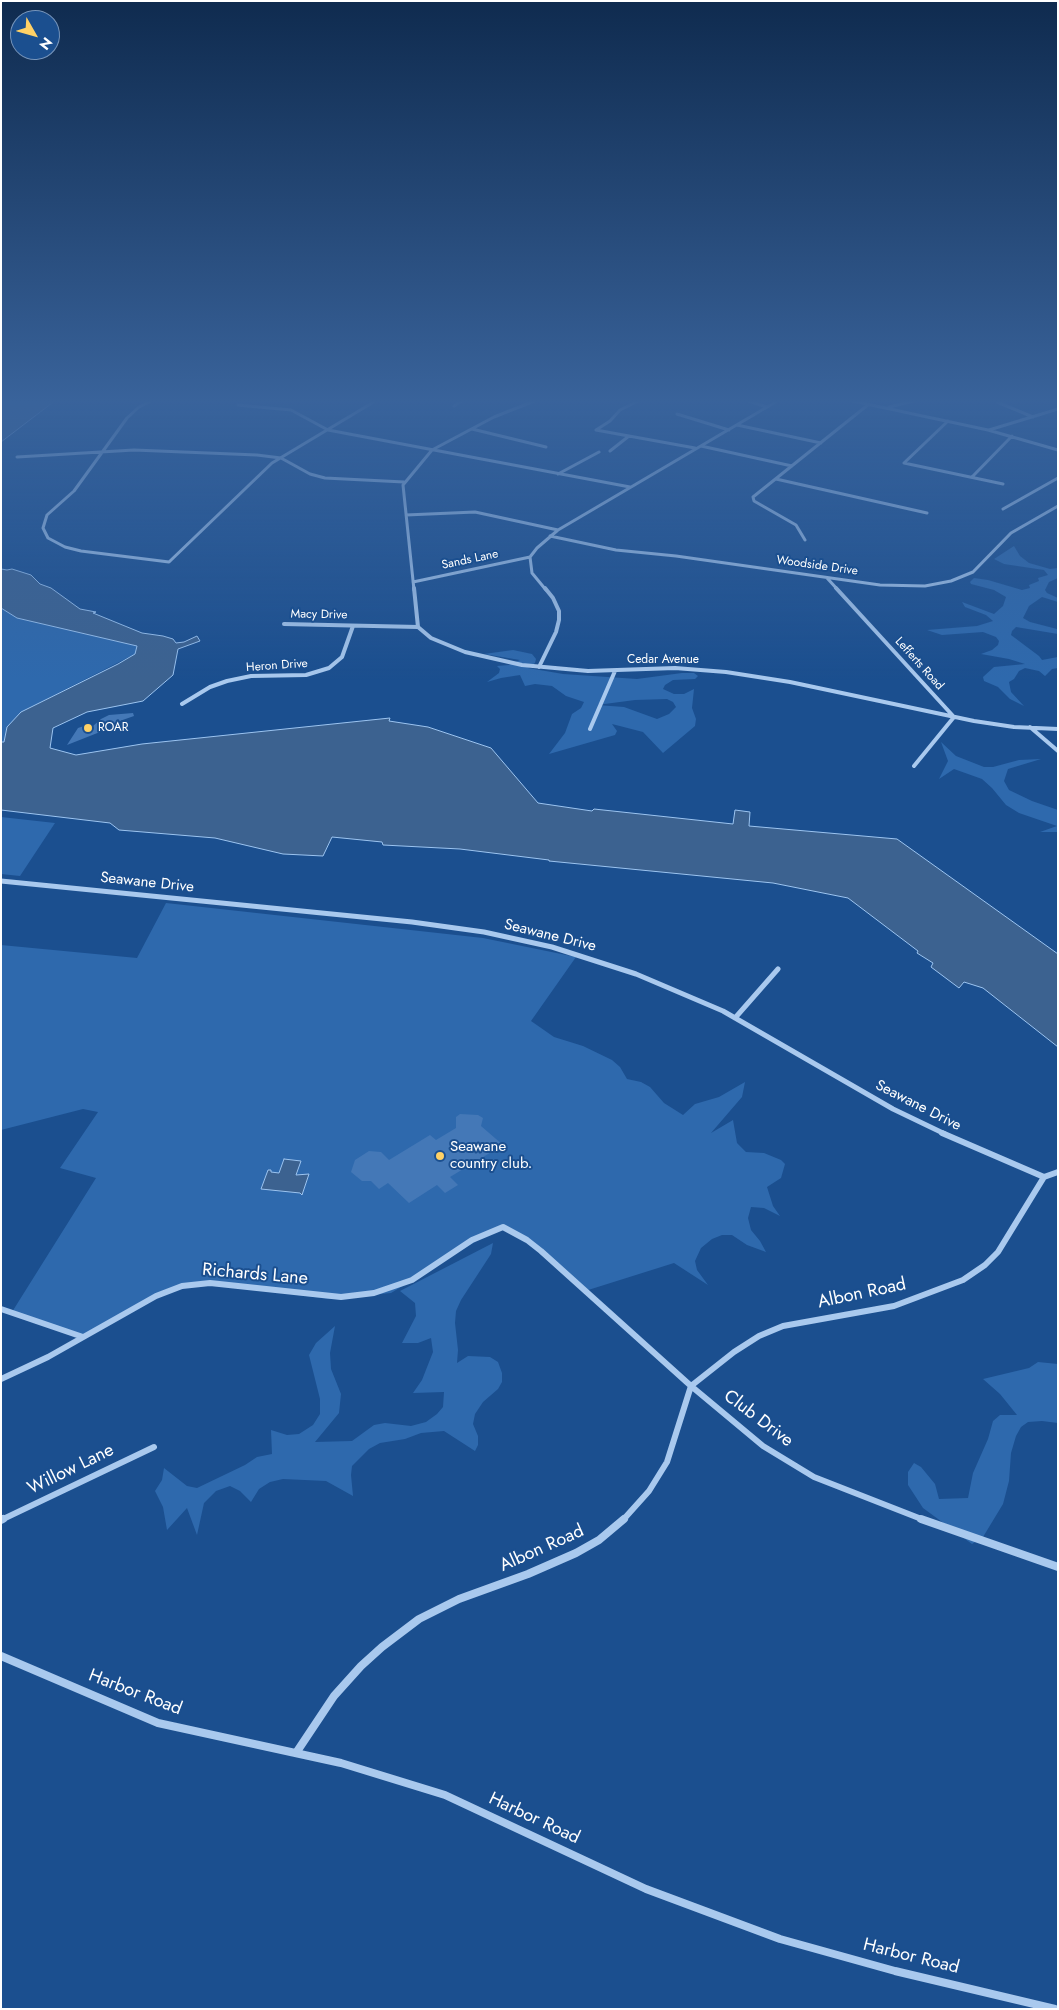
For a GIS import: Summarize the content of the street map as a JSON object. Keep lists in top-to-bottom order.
{
  "streets": {
    "street": [
      "Sands Lane",
      "Woodside Drive",
      "Macy Drive",
      "Cedar Avenue",
      "Lefferts Road",
      "Heron Drive",
      "Seawane Drive",
      "Richards Lane",
      "Albon Road",
      "Club Drive",
      "Willow Lane",
      "Harbor Road"
    ]
  },
  "crossings": [
    ["Woodside Drive", "Lefferts Road"],
    ["Macy Drive", "Cedar Avenue"],
    ["Macy Drive", "Heron Drive"],
    ["Cedar Avenue", "Lefferts Road"],
    ["Seawane Drive", "Albon Road"],
    ["Richards Lane", "Club Drive"],
    ["Albon Road", "Club Drive"],
    ["Albon Road", "Harbor Road"]
  ],
  "places": ["ROAR", "Seawane country club."],
  "north": "bottom right"
}
